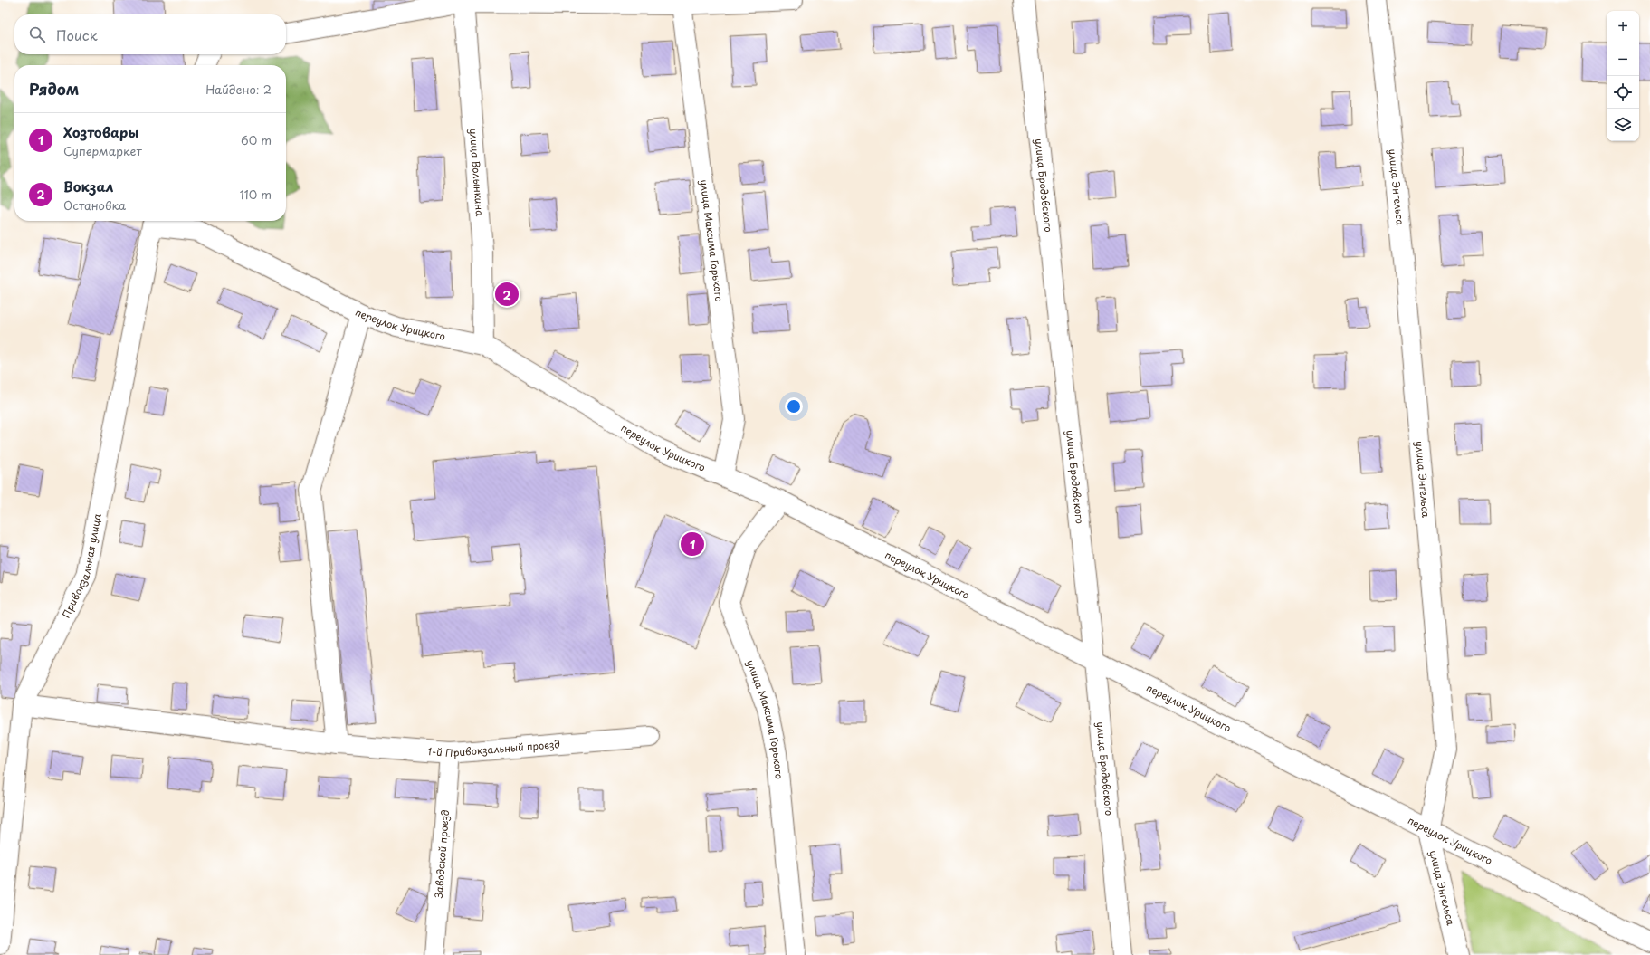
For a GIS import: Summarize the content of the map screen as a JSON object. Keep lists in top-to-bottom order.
{
  "streets": {
    "street": [
      "улица Волынкина",
      "улица Бродовского",
      "улица Энгельса",
      "улица Максима Горького",
      "переулок Урицкого",
      "Привокзальная улица",
      "1-й Привокзальный проезд",
      "Заводской проезд"
    ]
  },
  "crossings": [
    ["улица Волынкина", "переулок Урицкого"],
    ["улица Бродовского", "переулок Урицкого"],
    ["улица Энгельса", "переулок Урицкого"],
    ["улица Максима Горького", "переулок Урицкого"],
    ["переулок Урицкого", "Привокзальная улица"],
    ["Привокзальная улица", "1-й Привокзальный проезд"],
    ["1-й Привокзальный проезд", "Заводской проезд"]
  ],
  "page": {
    "map_buttons": ["+", "−"],
    "search": "Поиск",
    "heading": ["Рядом", "Найдено: 2"],
    "list": [
      {
        "mark": "1",
        "name": "Хозтовары",
        "note": "Супермаркет",
        "value": "60 m"
      },
      {
        "mark": "2",
        "name": "Вокзал",
        "note": "Остановка",
        "value": "110 m"
      }
    ],
    "pins": ["2", "1"]
  }
}
